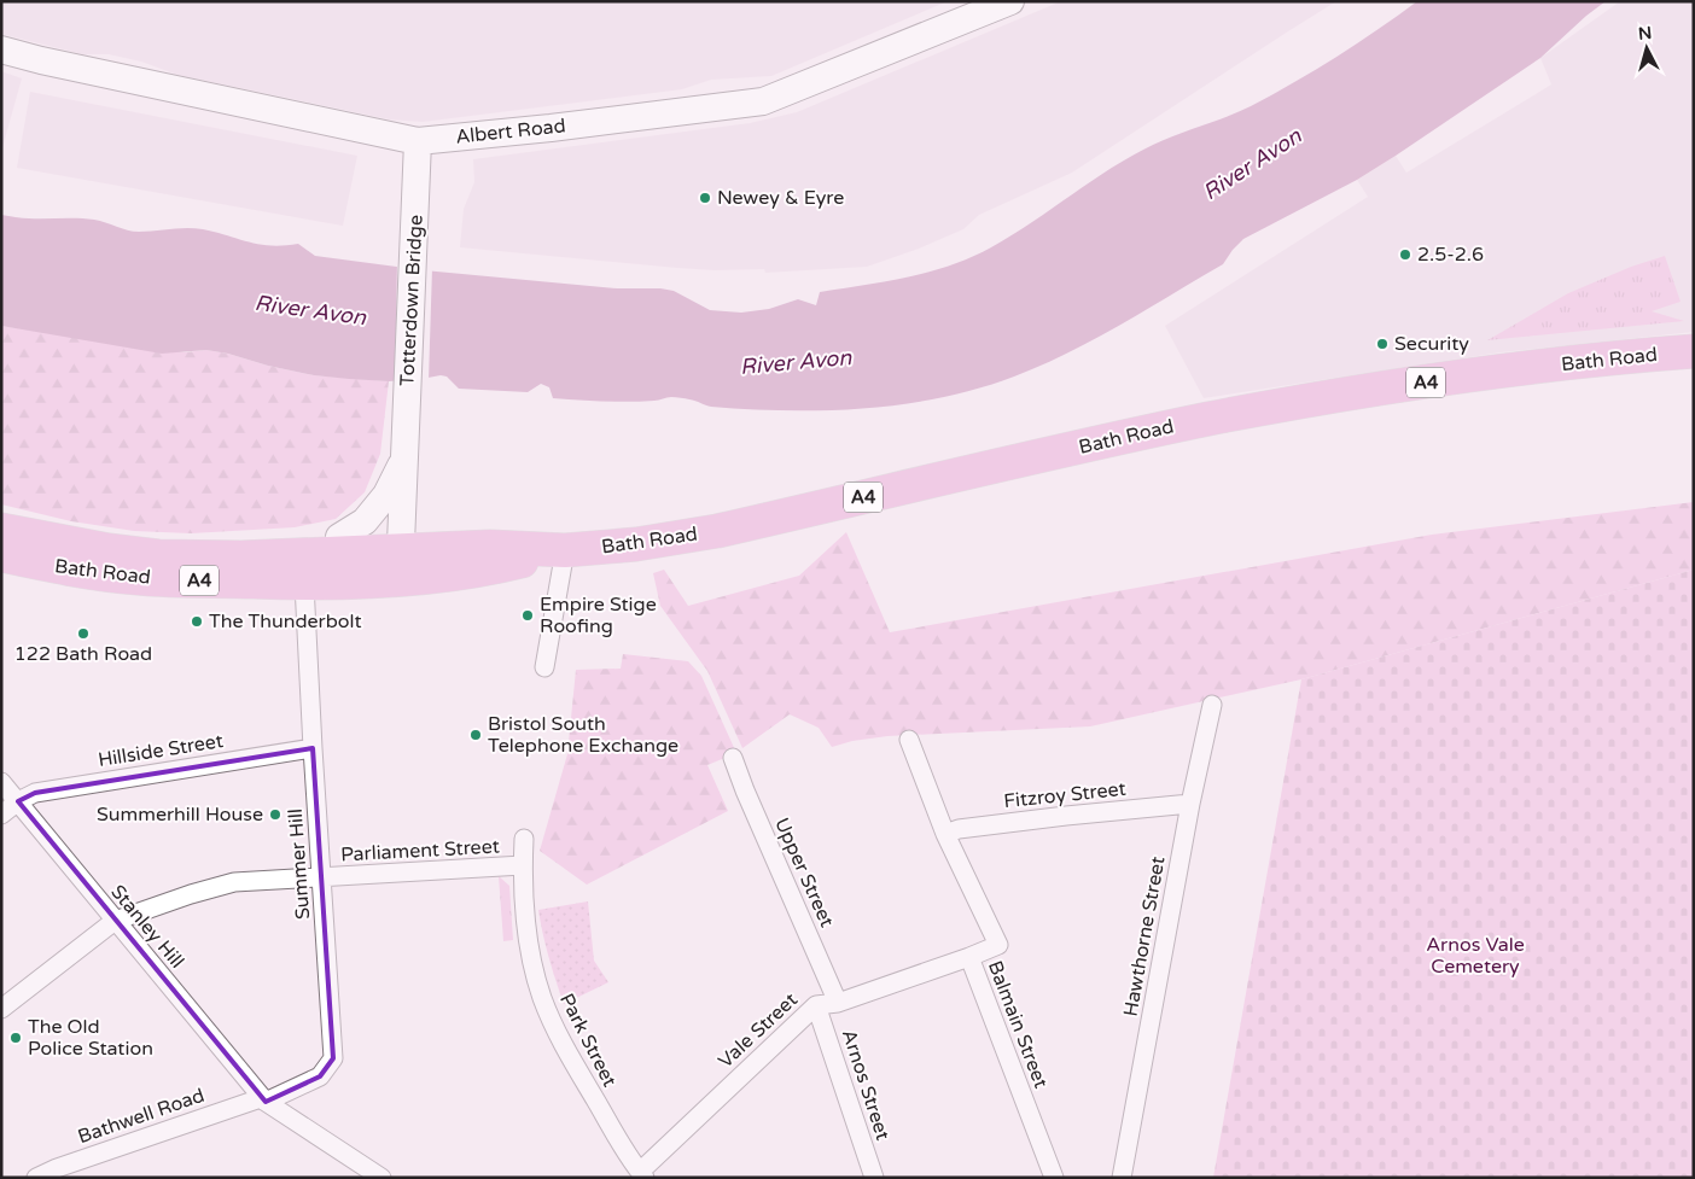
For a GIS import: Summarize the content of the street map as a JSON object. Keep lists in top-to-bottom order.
{
  "streets": {
    "highway": ["Bath Road", "A4"],
    "street": [
      "Albert Road",
      "Totterdown Bridge",
      "Hillside Street",
      "Fitzroy Street",
      "Parliament Street",
      "Summer Hill",
      "Upper Street",
      "Stanley Hill",
      "Hawthorne Street",
      "Balmain Street",
      "Vale Street",
      "Park Street",
      "Arnos Street",
      "Bathwell Road"
    ]
  },
  "crossings": [
    ["Albert Road", "Totterdown Bridge"],
    ["Totterdown Bridge", "Bath Road"],
    ["Bath Road", "Summer Hill"],
    ["Hillside Street", "Summer Hill"],
    ["Hillside Street", "Stanley Hill"],
    ["Fitzroy Street", "Hawthorne Street"],
    ["Fitzroy Street", "Balmain Street"],
    ["Parliament Street", "Summer Hill"],
    ["Parliament Street", "Stanley Hill"],
    ["Parliament Street", "Park Street"],
    ["Summer Hill", "Stanley Hill"],
    ["Summer Hill", "Bathwell Road"],
    ["Upper Street", "Vale Street"],
    ["Stanley Hill", "Bathwell Road"],
    ["Balmain Street", "Vale Street"],
    ["Vale Street", "Park Street"],
    ["Vale Street", "Arnos Street"]
  ],
  "water": ["River Avon"],
  "parks": ["Arnos Vale Cemetery"],
  "places": [
    "Newey & Eyre",
    "2.5-2.6",
    "Security",
    "Empire Stige Roofing",
    "The Thunderbolt",
    "122 Bath Road",
    "Bristol South Telephone Exchange",
    "Summerhill House",
    "The Old Police Station"
  ],
  "north": "top"
}
